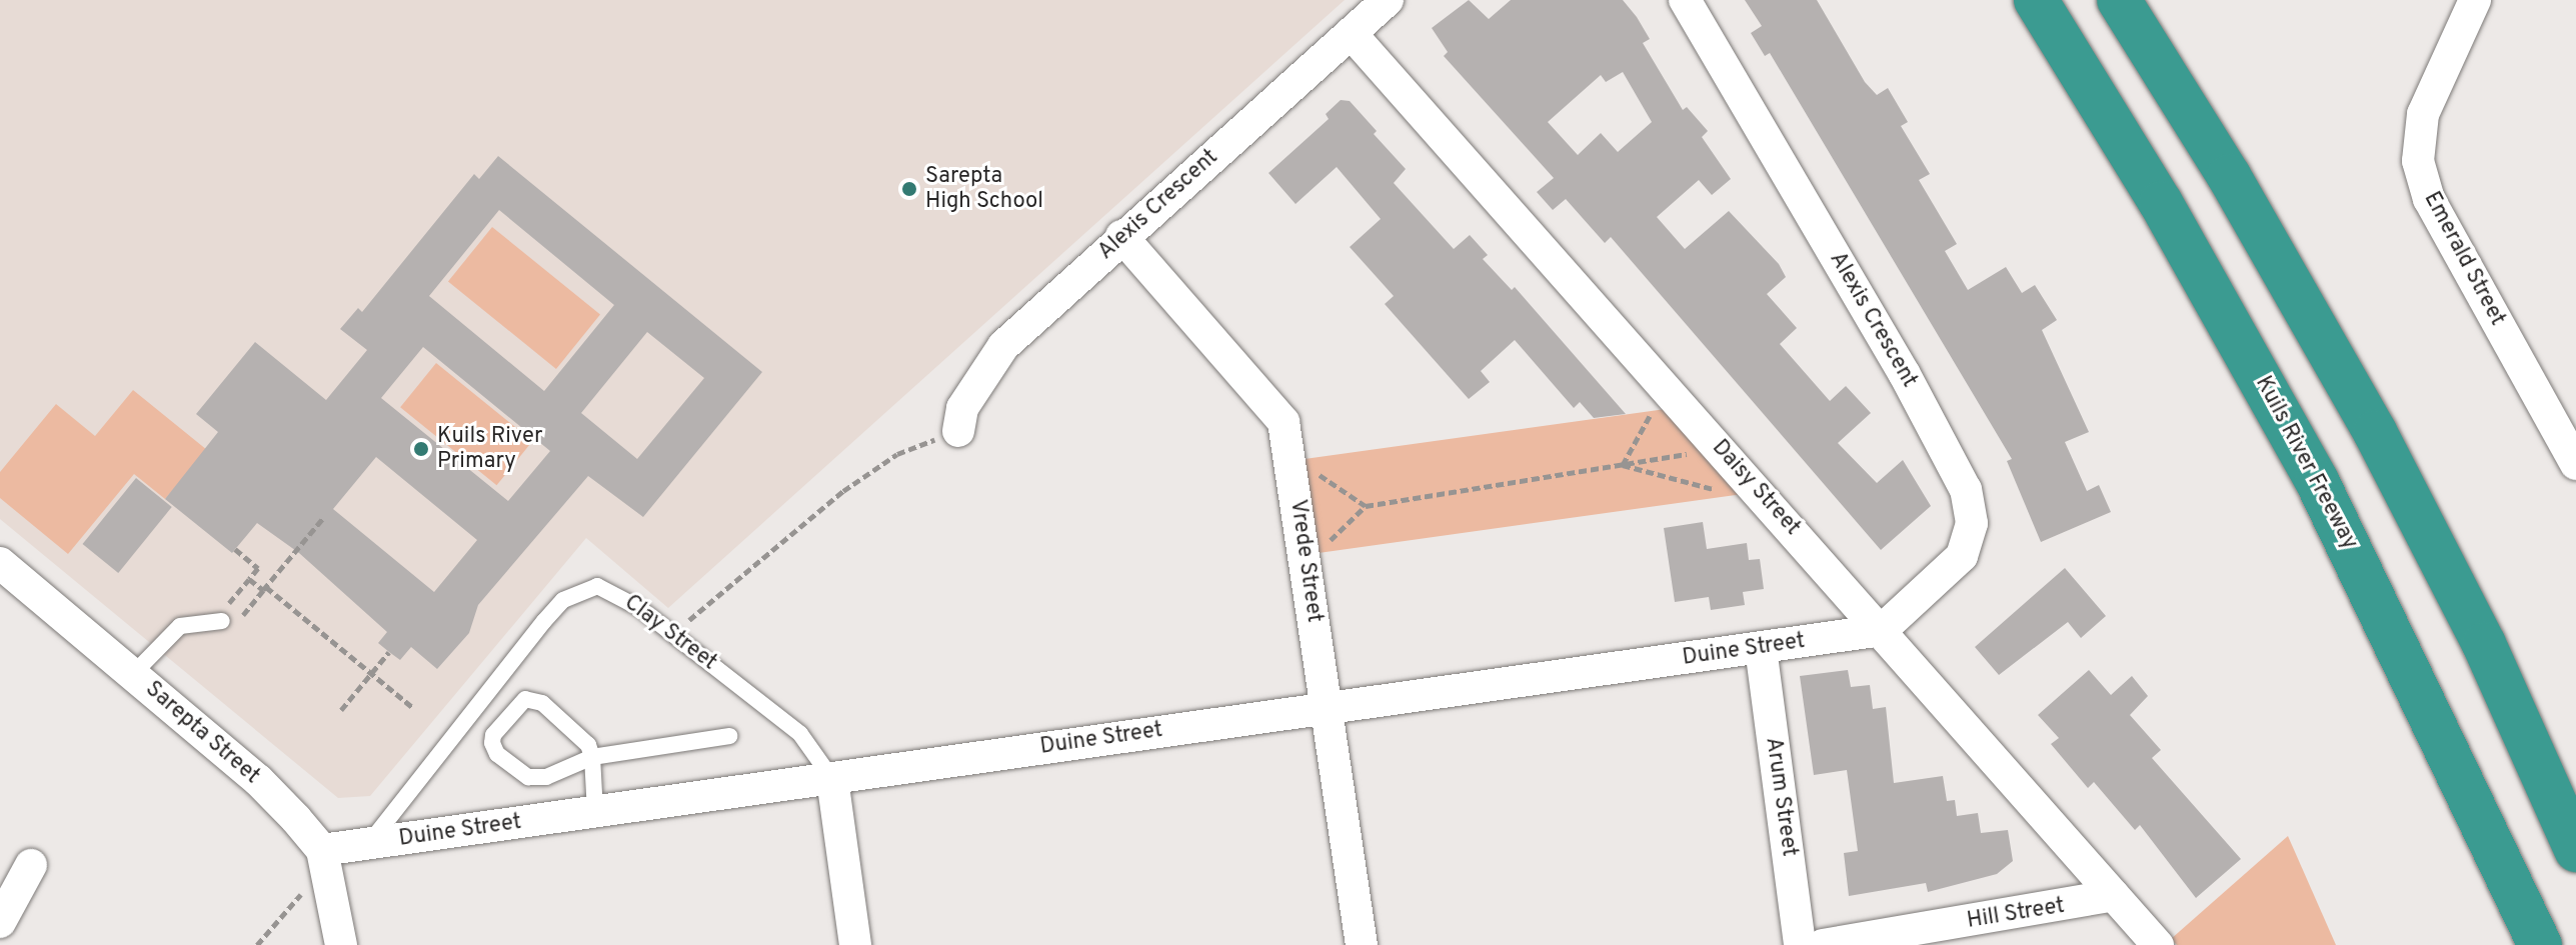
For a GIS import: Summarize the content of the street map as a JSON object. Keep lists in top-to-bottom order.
{
  "streets": {
    "highway": ["Kuils River Freeway"],
    "street": [
      "Alexis Crescent",
      "Emerald Street",
      "Daisy Street",
      "Vrede Street",
      "Clay Street",
      "Duine Street",
      "Sarepta Street",
      "Arum Street",
      "Hill Street"
    ]
  },
  "crossings": [
    ["Alexis Crescent", "Daisy Street"],
    ["Alexis Crescent", "Vrede Street"],
    ["Alexis Crescent", "Duine Street"],
    ["Daisy Street", "Duine Street"],
    ["Daisy Street", "Hill Street"],
    ["Vrede Street", "Duine Street"],
    ["Clay Street", "Duine Street"],
    ["Duine Street", "Sarepta Street"],
    ["Duine Street", "Arum Street"]
  ],
  "places": ["Sarepta High School", "Kuils River Primary"]
}
